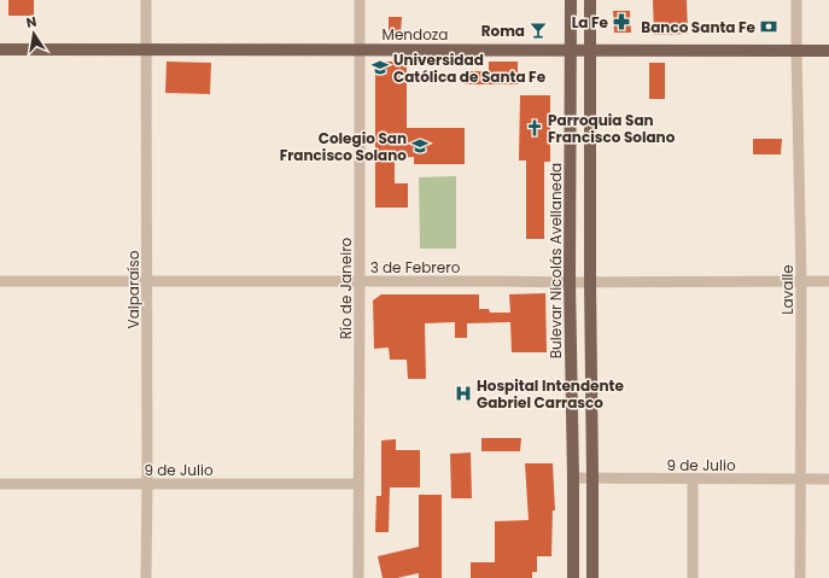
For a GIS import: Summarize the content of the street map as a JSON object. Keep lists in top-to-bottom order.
{
  "streets": {
    "main road": ["Mendoza", "Bulevar Nicolás Avellaneda"],
    "street": [
      "3 de Febrero",
      "Río de Janeiro",
      "Valparaíso",
      "Lavalle",
      "9 de Julio"
    ]
  },
  "crossings": [
    ["Mendoza", "Bulevar Nicolás Avellaneda"],
    ["Mendoza", "Río de Janeiro"],
    ["Mendoza", "Valparaíso"],
    ["Mendoza", "Lavalle"],
    ["Bulevar Nicolás Avellaneda", "3 de Febrero"],
    ["Bulevar Nicolás Avellaneda", "9 de Julio"],
    ["3 de Febrero", "Río de Janeiro"],
    ["3 de Febrero", "Valparaíso"],
    ["3 de Febrero", "Lavalle"],
    ["Río de Janeiro", "9 de Julio"],
    ["Valparaíso", "9 de Julio"],
    ["Lavalle", "9 de Julio"]
  ],
  "places": {
    "pharmacy": ["La Fe"],
    "bank": ["Banco Santa Fe"],
    "bar": ["Roma"],
    "school or university": ["Universidad Católica de Santa Fe", "Colegio San Francisco Solano"],
    "church": ["Parroquia San Francisco Solano"],
    "hospital": ["Hospital Intendente Gabriel Carrasco"]
  },
  "north": "top"
}
